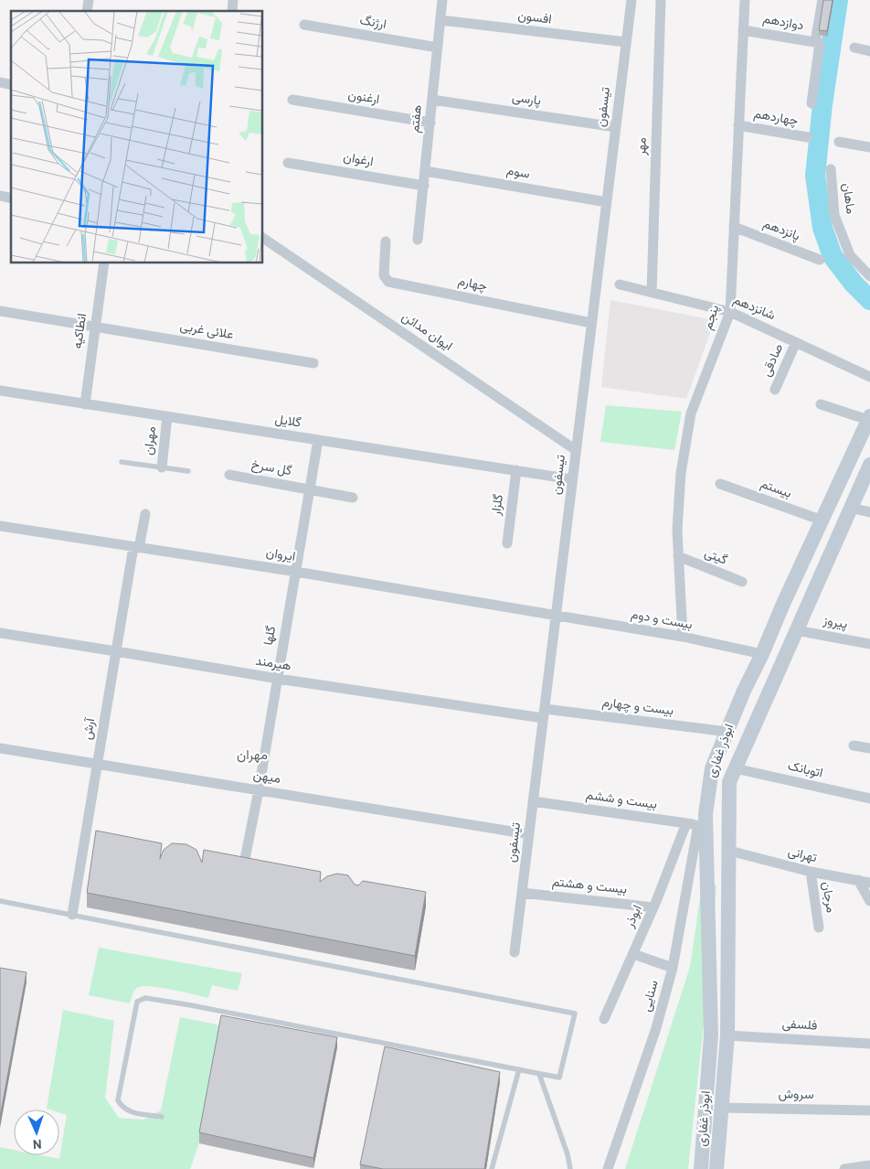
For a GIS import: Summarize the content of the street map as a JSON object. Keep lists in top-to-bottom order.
{
  "streets": {
    "main road": ["ابوذر غفاری"],
    "street": [
      "افسون",
      "ارژنگ",
      "دوازدهم",
      "ارغنون",
      "پارسی",
      "تیسفون",
      "چهاردهم",
      "هفتم",
      "مهر",
      "ارغوان",
      "سوم",
      "ماهان",
      "پانزدهم",
      "چهارم",
      "شانزدهم",
      "پنجم",
      "انطاکیه",
      "علائی غربی",
      "ایوان مدائن",
      "صادقی",
      "گلایل",
      "مهران",
      "گل سرخ",
      "بیستم",
      "گلزار",
      "ایروان",
      "گیتی",
      "بیست و دوم",
      "پیروز",
      "گلها",
      "هیرمند",
      "بیست و چهارم",
      "آرش",
      "اتوبانک",
      "میهن",
      "بیست و ششم",
      "تهرانی",
      "بیست و هشتم",
      "مرجان",
      "ابوذر",
      "سنایی",
      "فلسفی",
      "سروش"
    ]
  },
  "crossings": [
    ["افسون", "تیسفون"],
    ["افسون", "هفتم"],
    ["ارژنگ", "هفتم"],
    ["دوازدهم", "پنجم"],
    ["ارغنون", "هفتم"],
    ["پارسی", "تیسفون"],
    ["پارسی", "هفتم"],
    ["تیسفون", "سوم"],
    ["تیسفون", "چهارم"],
    ["تیسفون", "ایوان مدائن"],
    ["تیسفون", "گلایل"],
    ["تیسفون", "ایروان"],
    ["تیسفون", "بیست و دوم"],
    ["تیسفون", "هیرمند"],
    ["تیسفون", "بیست و چهارم"],
    ["تیسفون", "میهن"],
    ["تیسفون", "بیست و ششم"],
    ["تیسفون", "بیست و هشتم"],
    ["چهاردهم", "پنجم"],
    ["هفتم", "ارغوان"],
    ["هفتم", "سوم"],
    ["مهر", "شانزدهم"],
    ["پانزدهم", "پنجم"],
    ["شانزدهم", "پنجم"],
    ["شانزدهم", "صادقی"],
    ["پنجم", "گیتی"],
    ["پنجم", "بیست و دوم"],
    ["انطاکیه", "علائی غربی"],
    ["انطاکیه", "گلایل"],
    ["گلایل", "مهران"],
    ["گلایل", "گلزار"],
    ["گلایل", "گلها"],
    ["گل سرخ", "گلها"],
    ["بیستم", "ابوذر غفاری"],
    ["ایروان", "بیست و دوم"],
    ["ایروان", "گلها"],
    ["ایروان", "آرش"],
    ["بیست و دوم", "ابوذر غفاری"],
    ["پیروز", "ابوذر غفاری"],
    ["گلها", "هیرمند"],
    ["گلها", "میهن"],
    ["هیرمند", "بیست و چهارم"],
    ["هیرمند", "آرش"],
    ["بیست و چهارم", "ابوذر غفاری"],
    ["آرش", "میهن"],
    ["ابوذر غفاری", "اتوبانک"],
    ["ابوذر غفاری", "بیست و ششم"],
    ["ابوذر غفاری", "تهرانی"],
    ["ابوذر غفاری", "سنایی"],
    ["ابوذر غفاری", "فلسفی"],
    ["ابوذر غفاری", "سروش"],
    ["بیست و ششم", "ابوذر"],
    ["بیست و ششم", "سنایی"],
    ["تهرانی", "مرجان"],
    ["بیست و هشتم", "ابوذر"]
  ],
  "districts": ["مهران"],
  "north": "bottom"
}
